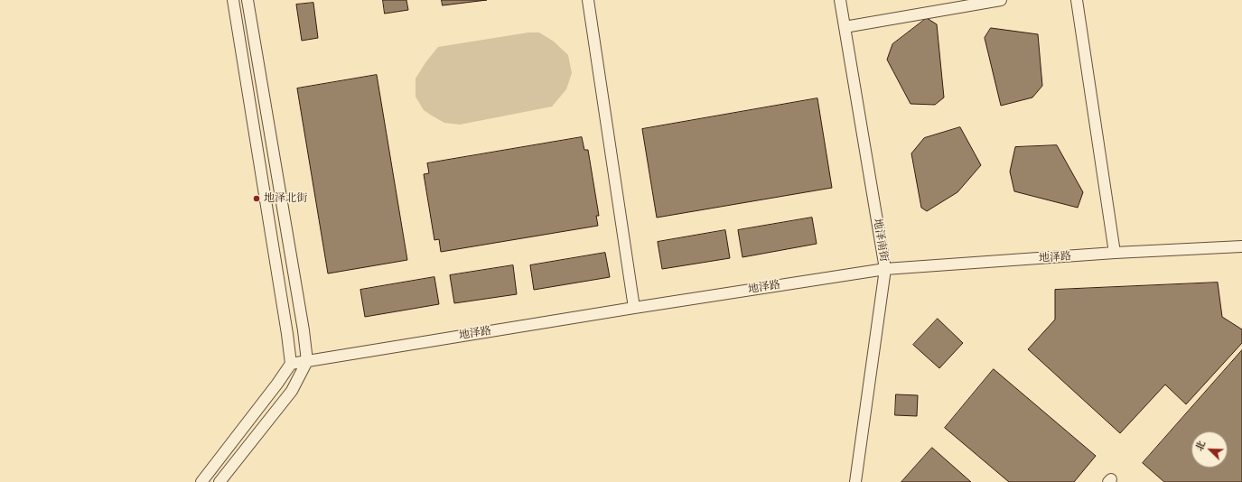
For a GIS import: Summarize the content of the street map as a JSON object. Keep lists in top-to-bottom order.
{
  "streets": {
    "street": ["地泽南街", "地泽路"]
  },
  "crossings": [
    ["地泽南街", "地泽路"]
  ],
  "places": ["地泽北街"],
  "north": "top left"
}
